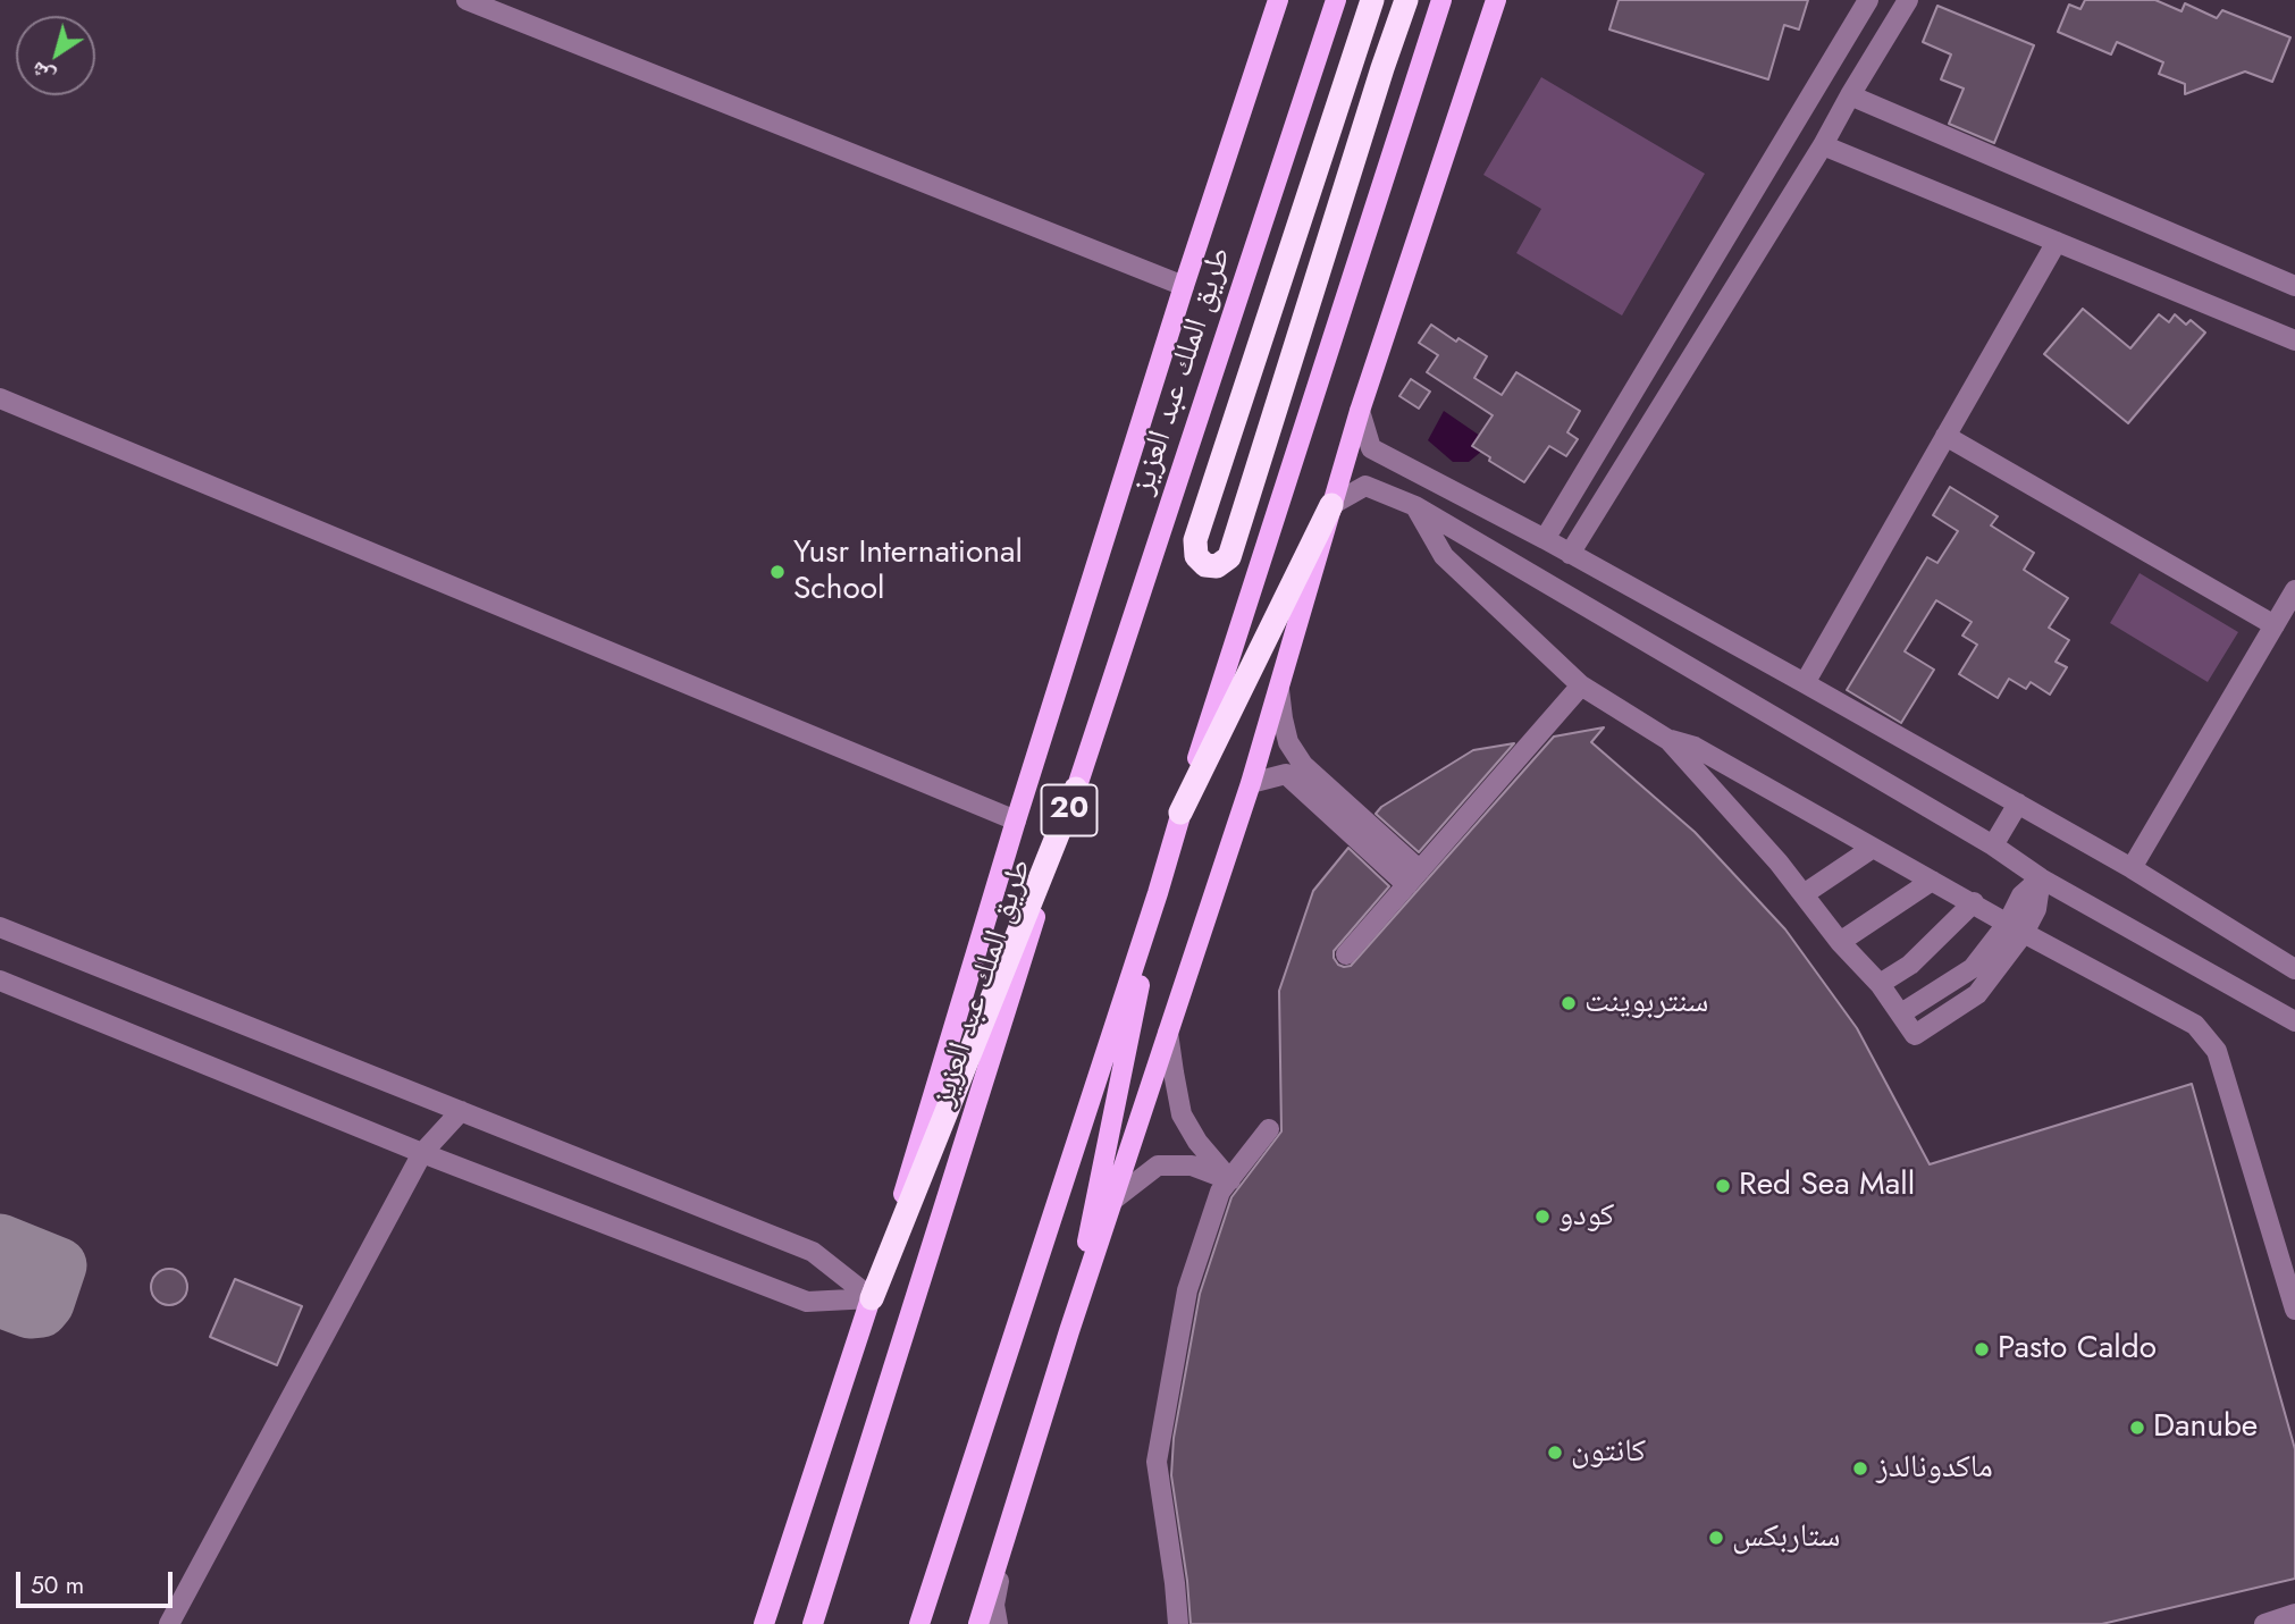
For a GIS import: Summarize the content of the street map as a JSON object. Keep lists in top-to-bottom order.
{
  "streets": {
    "main road": ["طريق الملك عبد العزيز", "20"]
  },
  "places": [
    "Yusr International School",
    "سنتربوينت",
    "Red Sea Mall",
    "كودو",
    "Pasto Caldo",
    "Danube",
    "كانتون",
    "ماكدونالدز",
    "ستاربكس"
  ],
  "scale_bar": "50 m",
  "north": "bottom left"
}
